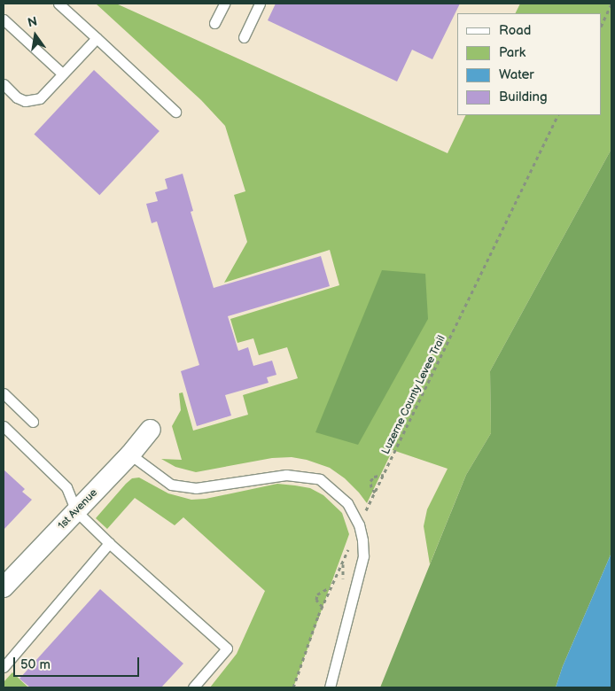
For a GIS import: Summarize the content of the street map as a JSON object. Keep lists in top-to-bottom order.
{
  "streets": {
    "street": ["1st Avenue"],
    "path": ["Luzerne County Levee Trail"]
  },
  "legend": [
    "Road",
    "Park",
    "Water",
    "Building"
  ],
  "scale_bar": "50 m",
  "north": "top"
}
